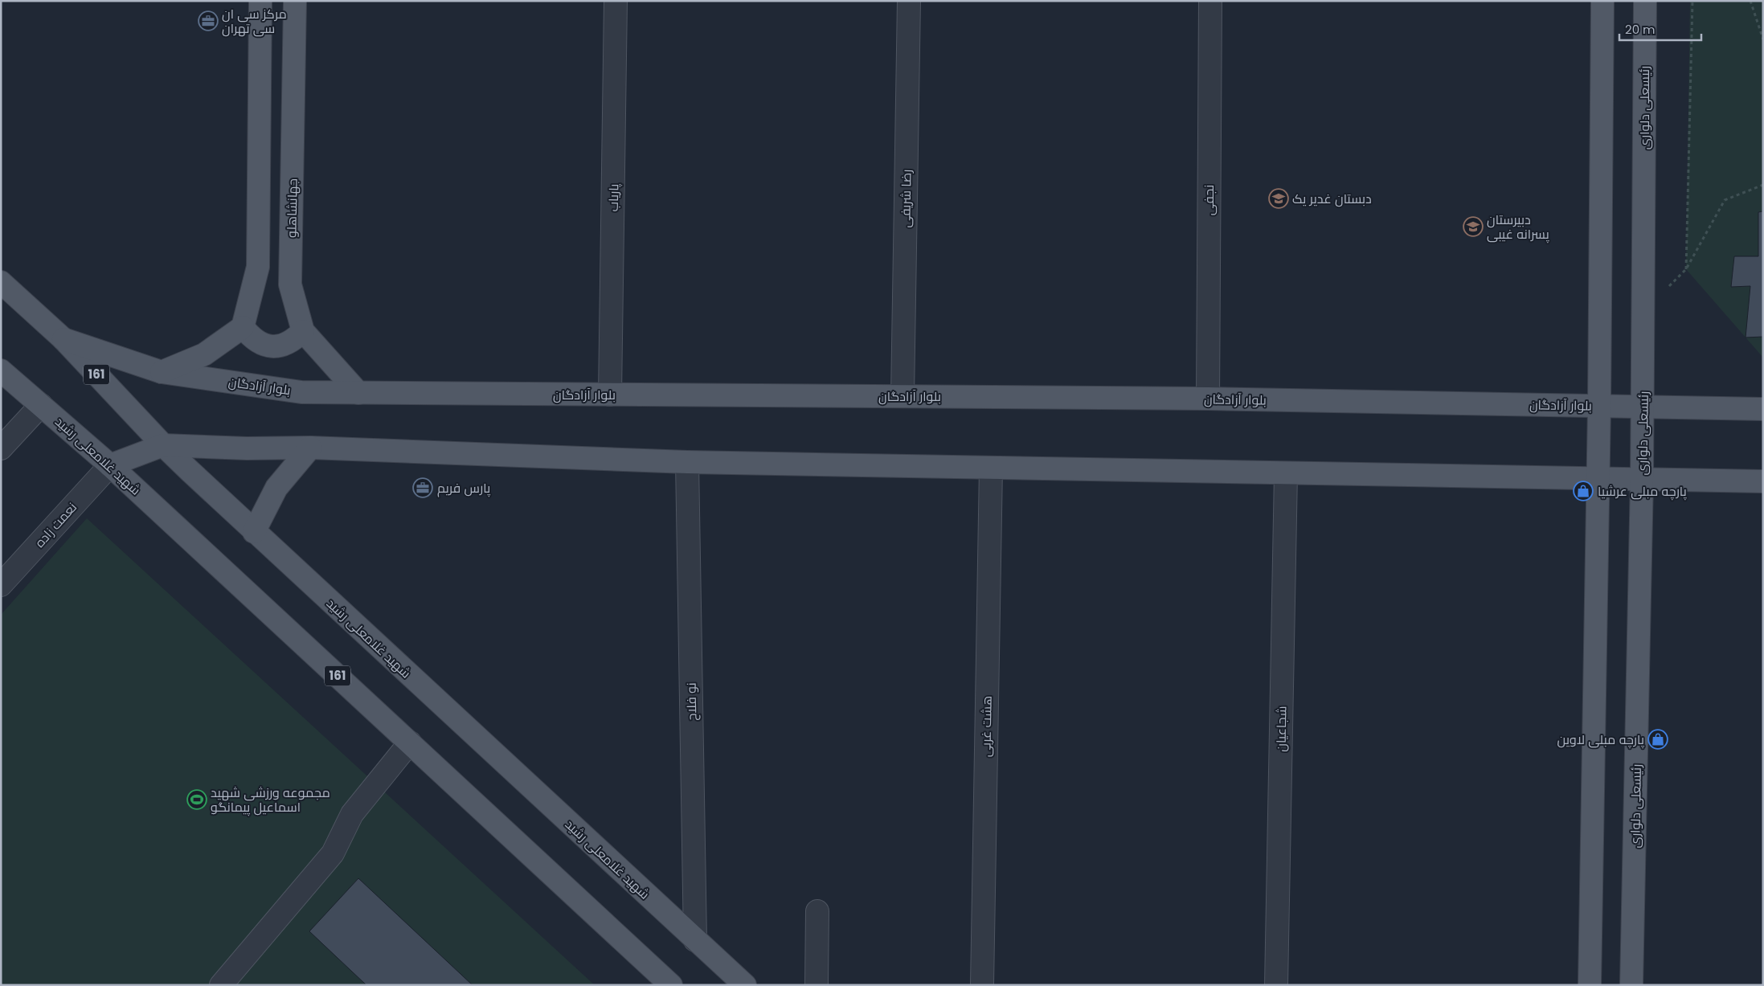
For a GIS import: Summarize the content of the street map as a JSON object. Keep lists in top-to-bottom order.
{
  "streets": {
    "main road": [
      "رئیسعلی دلواری",
      "جهانشاهلو",
      "161",
      "بلوار آزادگان",
      "شهید غلامعلی رشید"
    ],
    "street": [
      "پاریاب",
      "رضا شریفی",
      "نجفی",
      "نعمت زاده",
      "نو فلاح",
      "هشت غربی",
      "شجاعیان"
    ]
  },
  "crossings": [
    ["رئیسعلی دلواری", "بلوار آزادگان"],
    ["پاریاب", "بلوار آزادگان"],
    ["رضا شریفی", "بلوار آزادگان"],
    ["نجفی", "بلوار آزادگان"],
    ["جهانشاهلو", "بلوار آزادگان"],
    ["بلوار آزادگان", "شهید غلامعلی رشید"],
    ["شهید غلامعلی رشید", "نعمت زاده"],
    ["شهید غلامعلی رشید", "نو فلاح"]
  ],
  "places": {
    "office": ["مرکز سی ان سی تهران", "پارس فریم"],
    "school or university": ["دبستان غدیر یک", "دبیرستان پسرانه غیبی"],
    "shop": ["پارچه مبلی عرشیا", "پارچه مبلی لاوین"],
    "sports": ["مجموعه ورزشی شهید اسماعیل پیمانگو"]
  },
  "scale_bar": "20 m"
}
